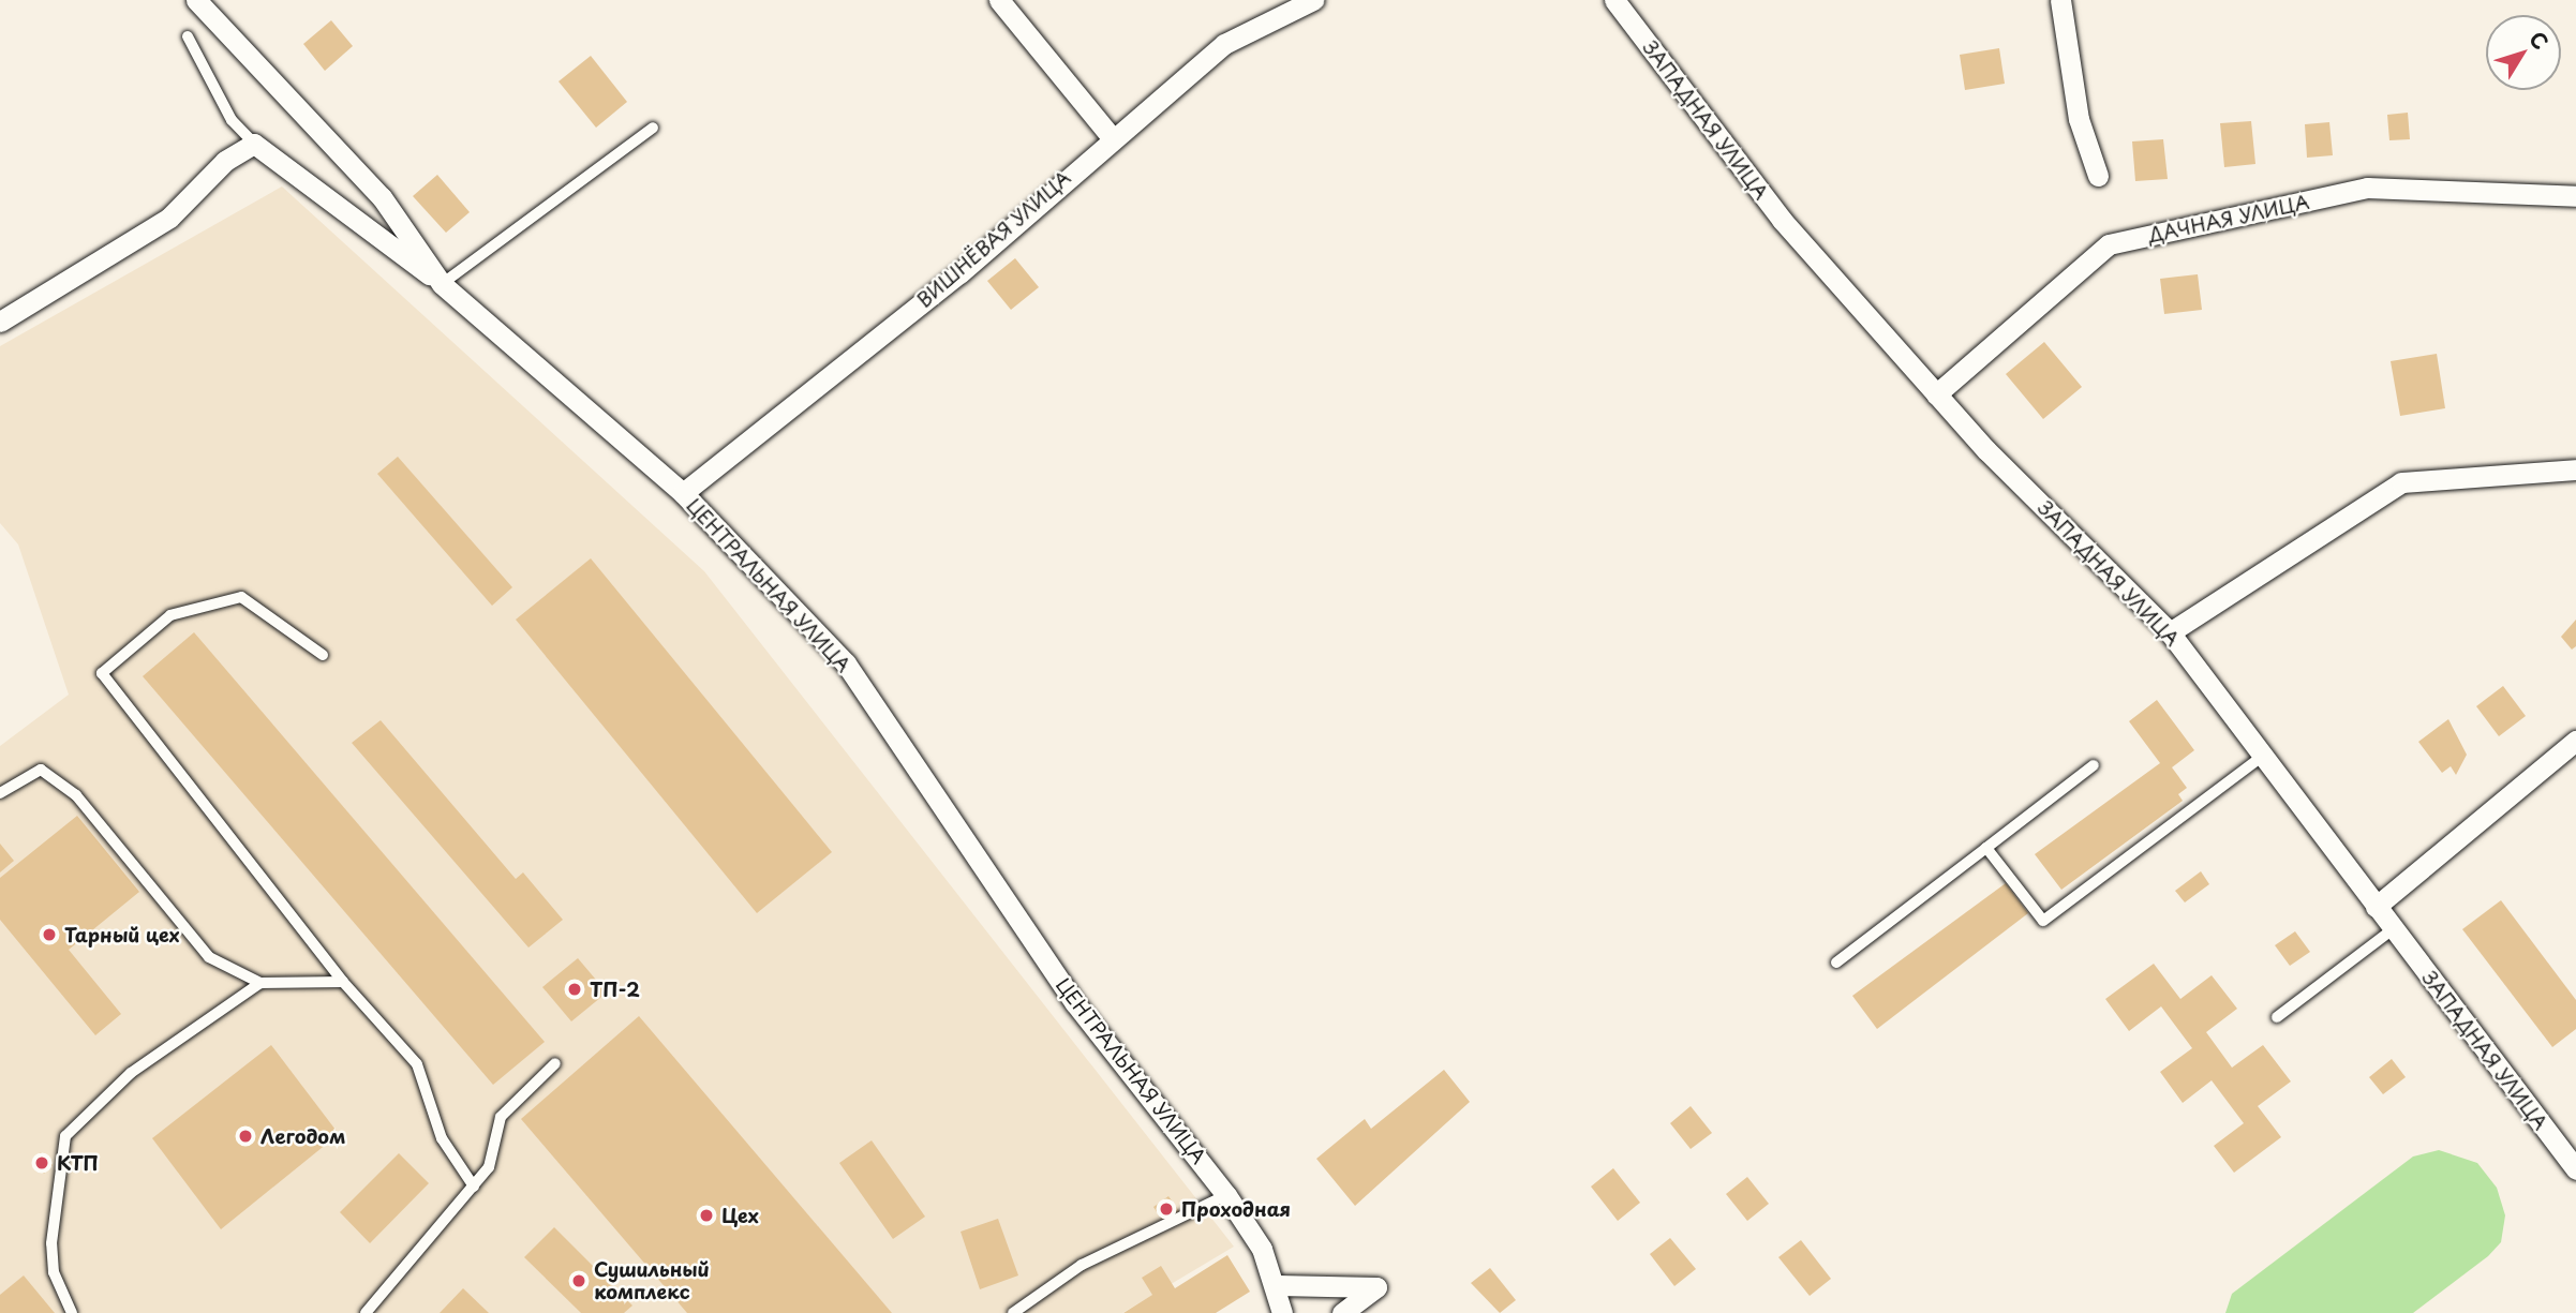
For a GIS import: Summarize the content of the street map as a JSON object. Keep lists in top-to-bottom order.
{
  "streets": {
    "street": [
      "ЗАПАДНАЯ УЛИЦА",
      "ДАЧНАЯ УЛИЦА",
      "ВИШНЁВАЯ УЛИЦА",
      "ЦЕНТРАЛЬНАЯ УЛИЦА"
    ]
  },
  "crossings": [
    ["ЗАПАДНАЯ УЛИЦА", "ДАЧНАЯ УЛИЦА"],
    ["ВИШНЁВАЯ УЛИЦА", "ЦЕНТРАЛЬНАЯ УЛИЦА"]
  ],
  "places": [
    "Тарный цех",
    "ТП-2",
    "Легодом",
    "КТП",
    "Проходная",
    "Цех",
    "Сушильный комплекс"
  ],
  "north": "top right"
}
